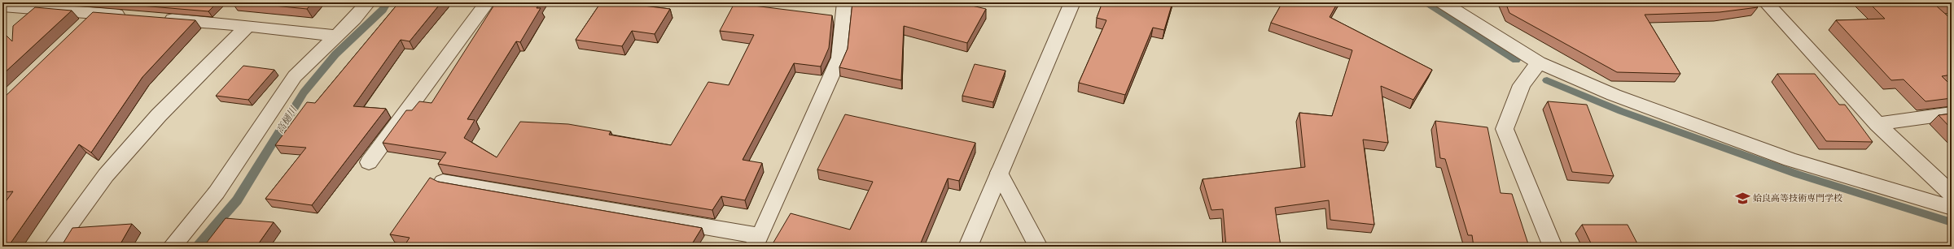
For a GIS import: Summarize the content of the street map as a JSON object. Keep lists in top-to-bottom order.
{
  "water": ["高樋川"],
  "places": {
    "school or university": ["姶良高等技術専門学校"]
  }
}
